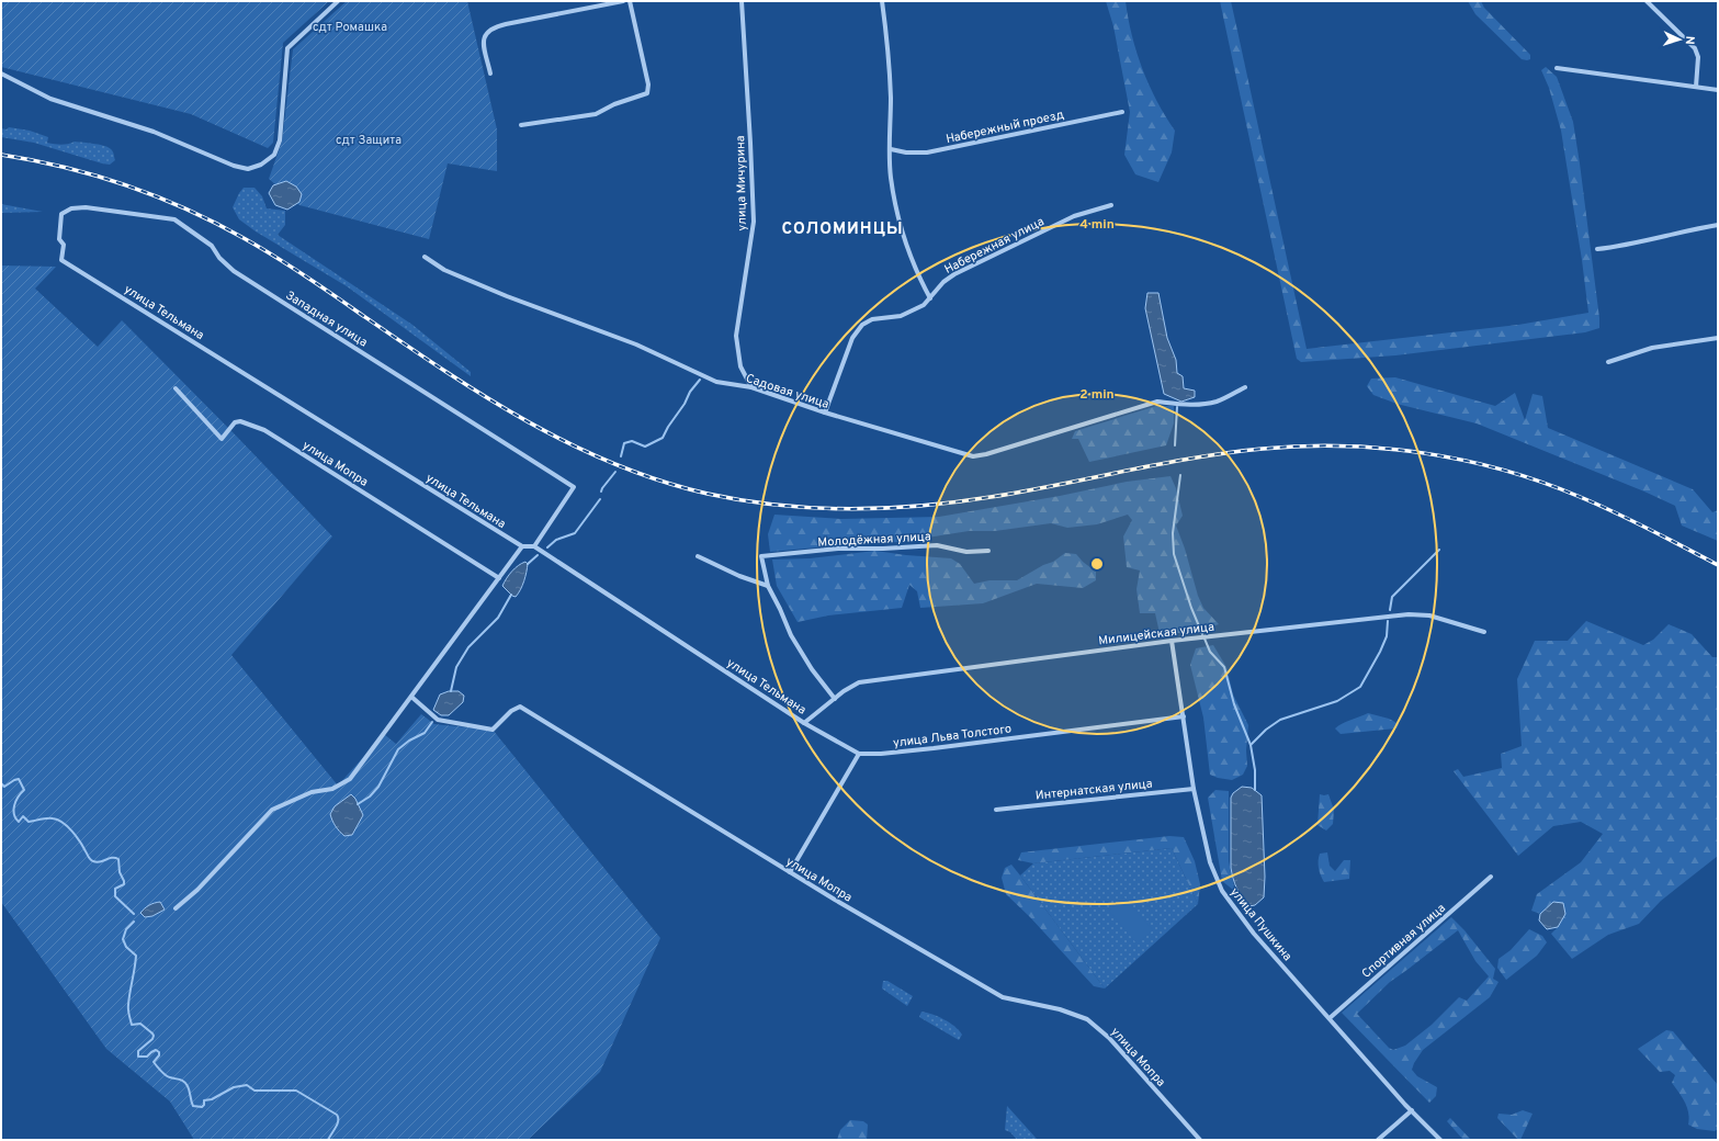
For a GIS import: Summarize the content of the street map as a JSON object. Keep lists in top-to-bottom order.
{
  "streets": {
    "street": [
      "Набережный проезд",
      "улица Мичурина",
      "Набережная улица",
      "улица Тельмана",
      "Западная улица",
      "Садовая улица",
      "улица Мопра",
      "Молодёжная улица",
      "Милицейская улица",
      "улица Льва Толстого",
      "Интернатская улица",
      "улица Пушкина",
      "Спортивная улица"
    ]
  },
  "crossings": [
    ["улица Мичурина", "Садовая улица"],
    ["Набережная улица", "Садовая улица"],
    ["улица Тельмана", "Западная улица"],
    ["улица Тельмана", "Милицейская улица"],
    ["улица Тельмана", "улица Льва Толстого"],
    ["Милицейская улица", "улица Пушкина"],
    ["улица Льва Толстого", "улица Пушкина"],
    ["Интернатская улица", "улица Пушкина"],
    ["улица Пушкина", "Спортивная улица"]
  ],
  "districts": ["СОЛОМИНЦЫ"],
  "parks": ["сдт Ромашка", "сдт Защита"],
  "north": "right",
  "rings": ["4 min", "2 min"]
}
